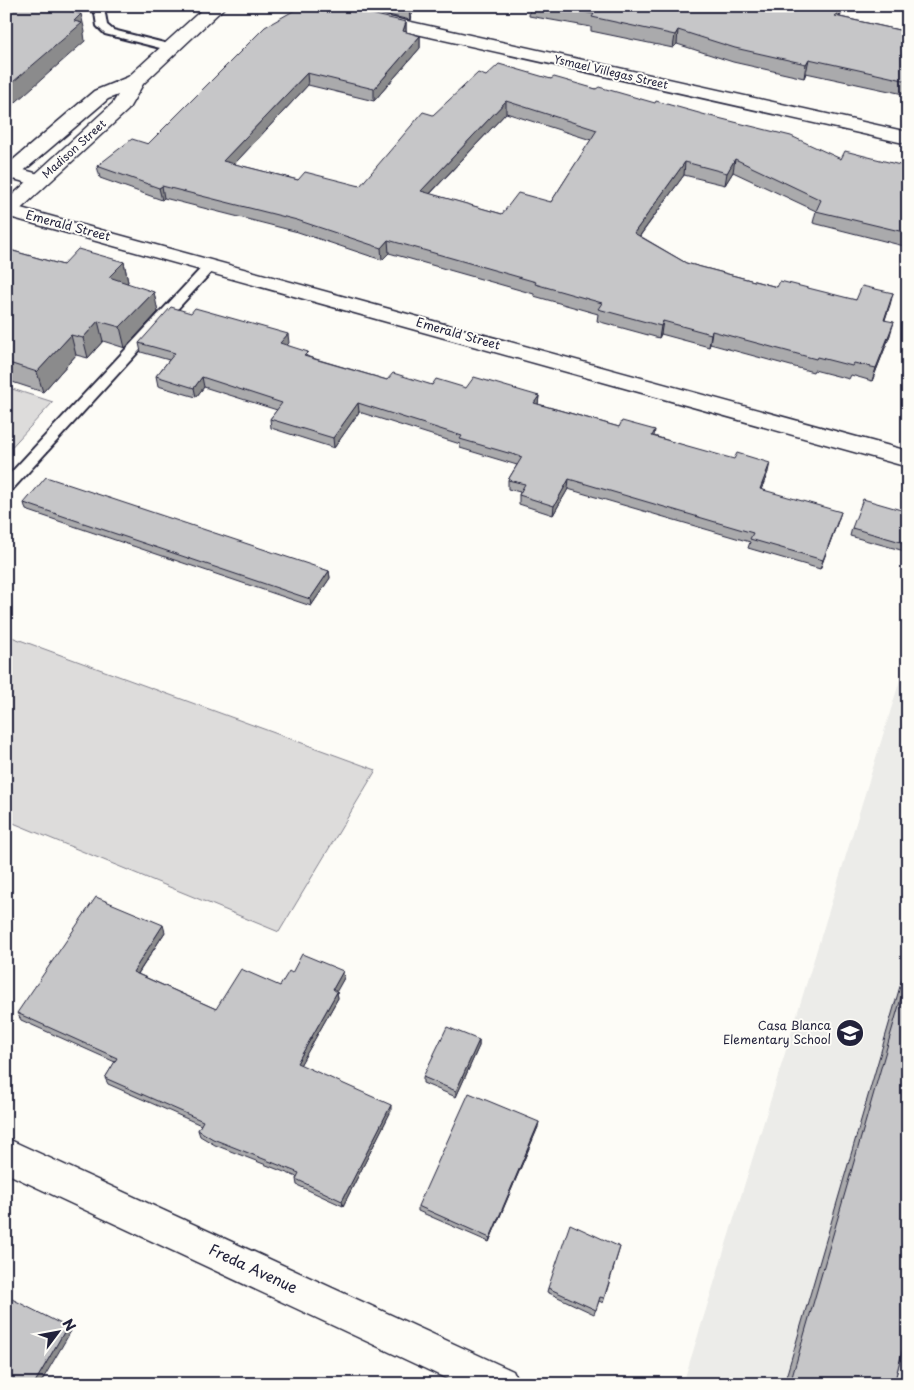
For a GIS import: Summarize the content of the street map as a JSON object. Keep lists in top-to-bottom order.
{
  "streets": {
    "street": [
      "Ysmael Villegas Street",
      "Madison Street",
      "Emerald Street",
      "Freda Avenue"
    ]
  },
  "crossings": [
    ["Madison Street", "Emerald Street"]
  ],
  "places": {
    "school or university": ["Casa Blanca Elementary School"]
  },
  "north": "top right"
}
